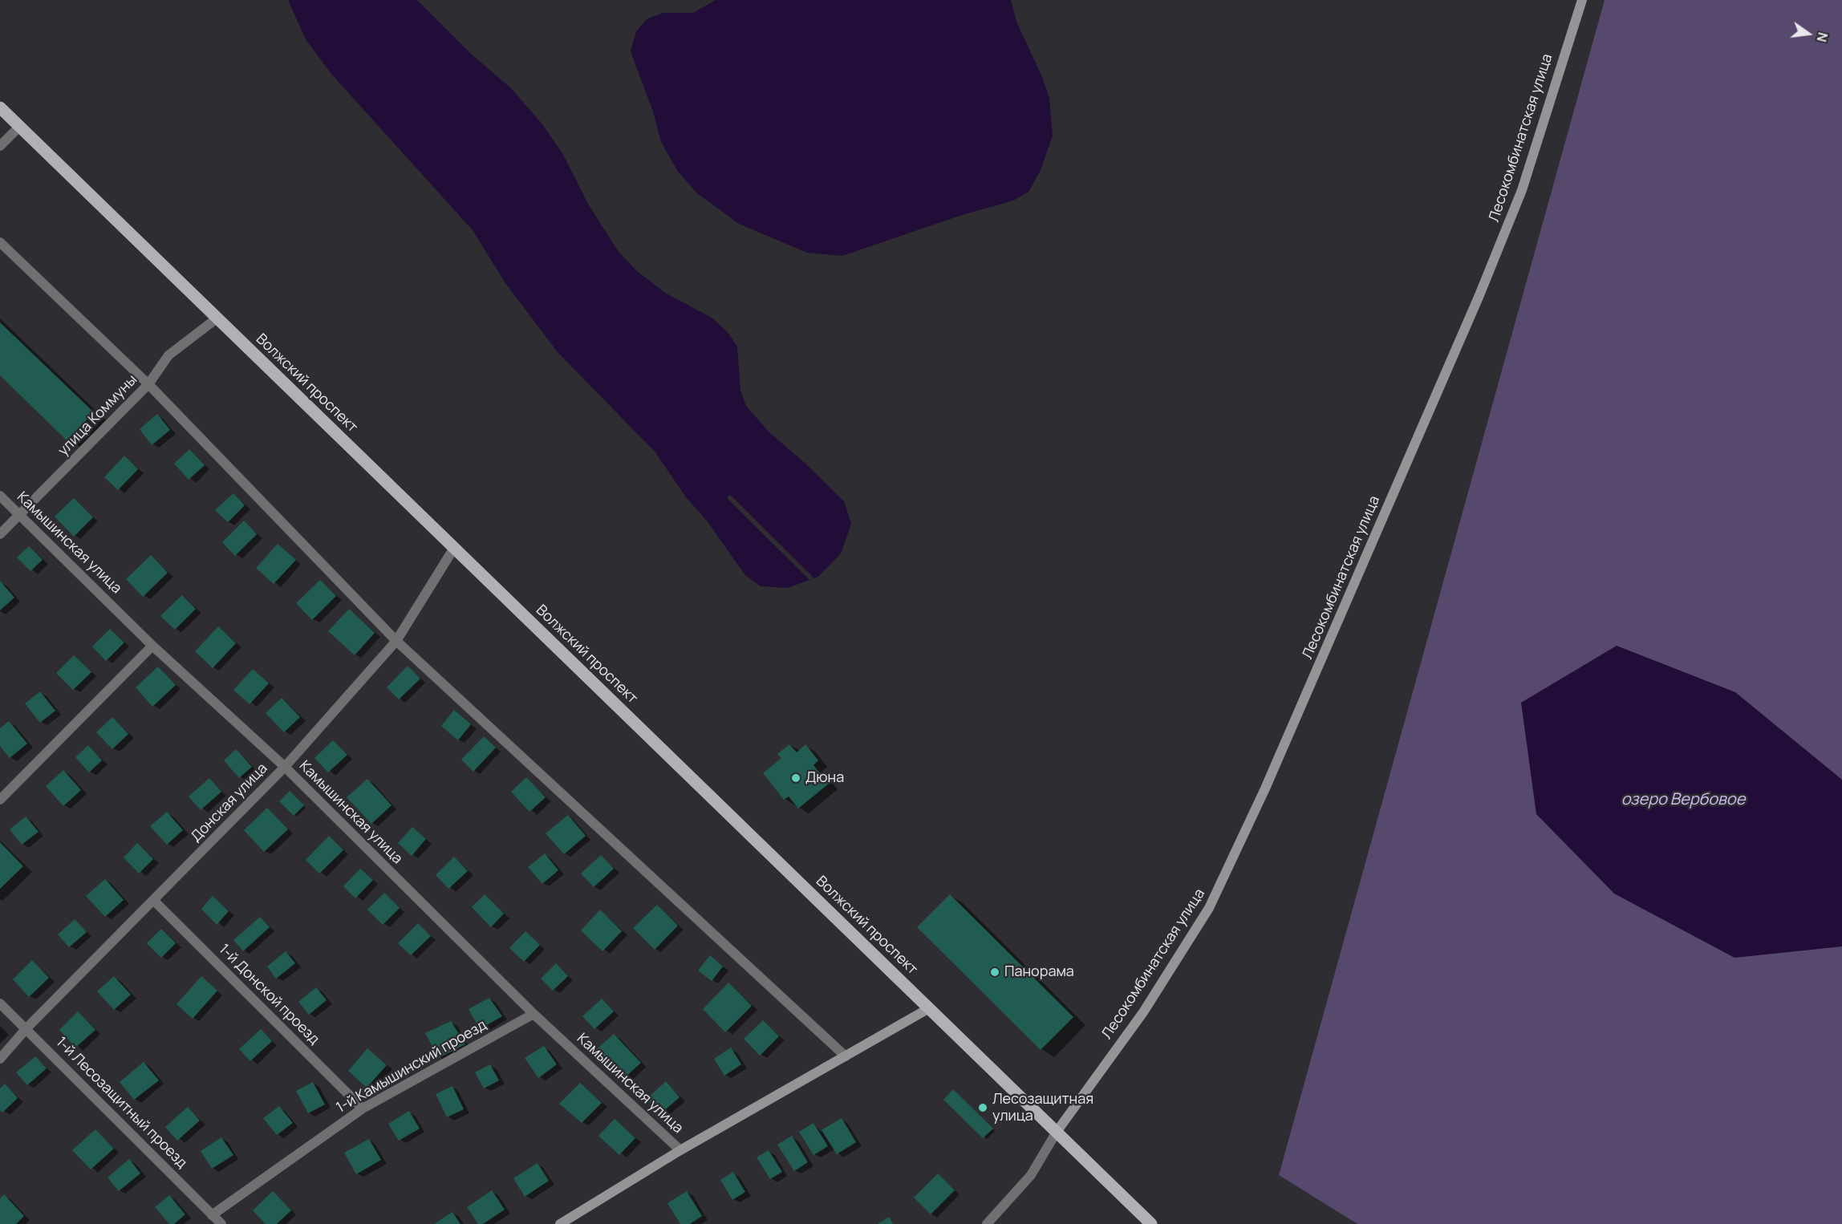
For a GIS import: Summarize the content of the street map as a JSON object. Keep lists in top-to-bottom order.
{
  "streets": {
    "main road": ["Волжский проспект"],
    "street": [
      "Лесокомбинатская улица",
      "улица Коммуны",
      "Камышинская улица",
      "Донская улица",
      "1-й Донской проезд",
      "1-й Камышинский проезд",
      "1-й Лесозащитный проезд"
    ]
  },
  "crossings": [
    ["Лесокомбинатская улица", "Волжский проспект"],
    ["Волжский проспект", "улица Коммуны"],
    ["Волжский проспект", "Донская улица"],
    ["улица Коммуны", "Камышинская улица"],
    ["Камышинская улица", "Донская улица"],
    ["Камышинская улица", "1-й Камышинский проезд"],
    ["Донская улица", "1-й Донской проезд"],
    ["Донская улица", "1-й Лесозащитный проезд"],
    ["1-й Донской проезд", "1-й Камышинский проезд"],
    ["1-й Камышинский проезд", "1-й Лесозащитный проезд"]
  ],
  "water": ["озеро Вербовое"],
  "places": ["Дюна", "Панорама", "Лесозащитная улица"],
  "north": "right"
}
